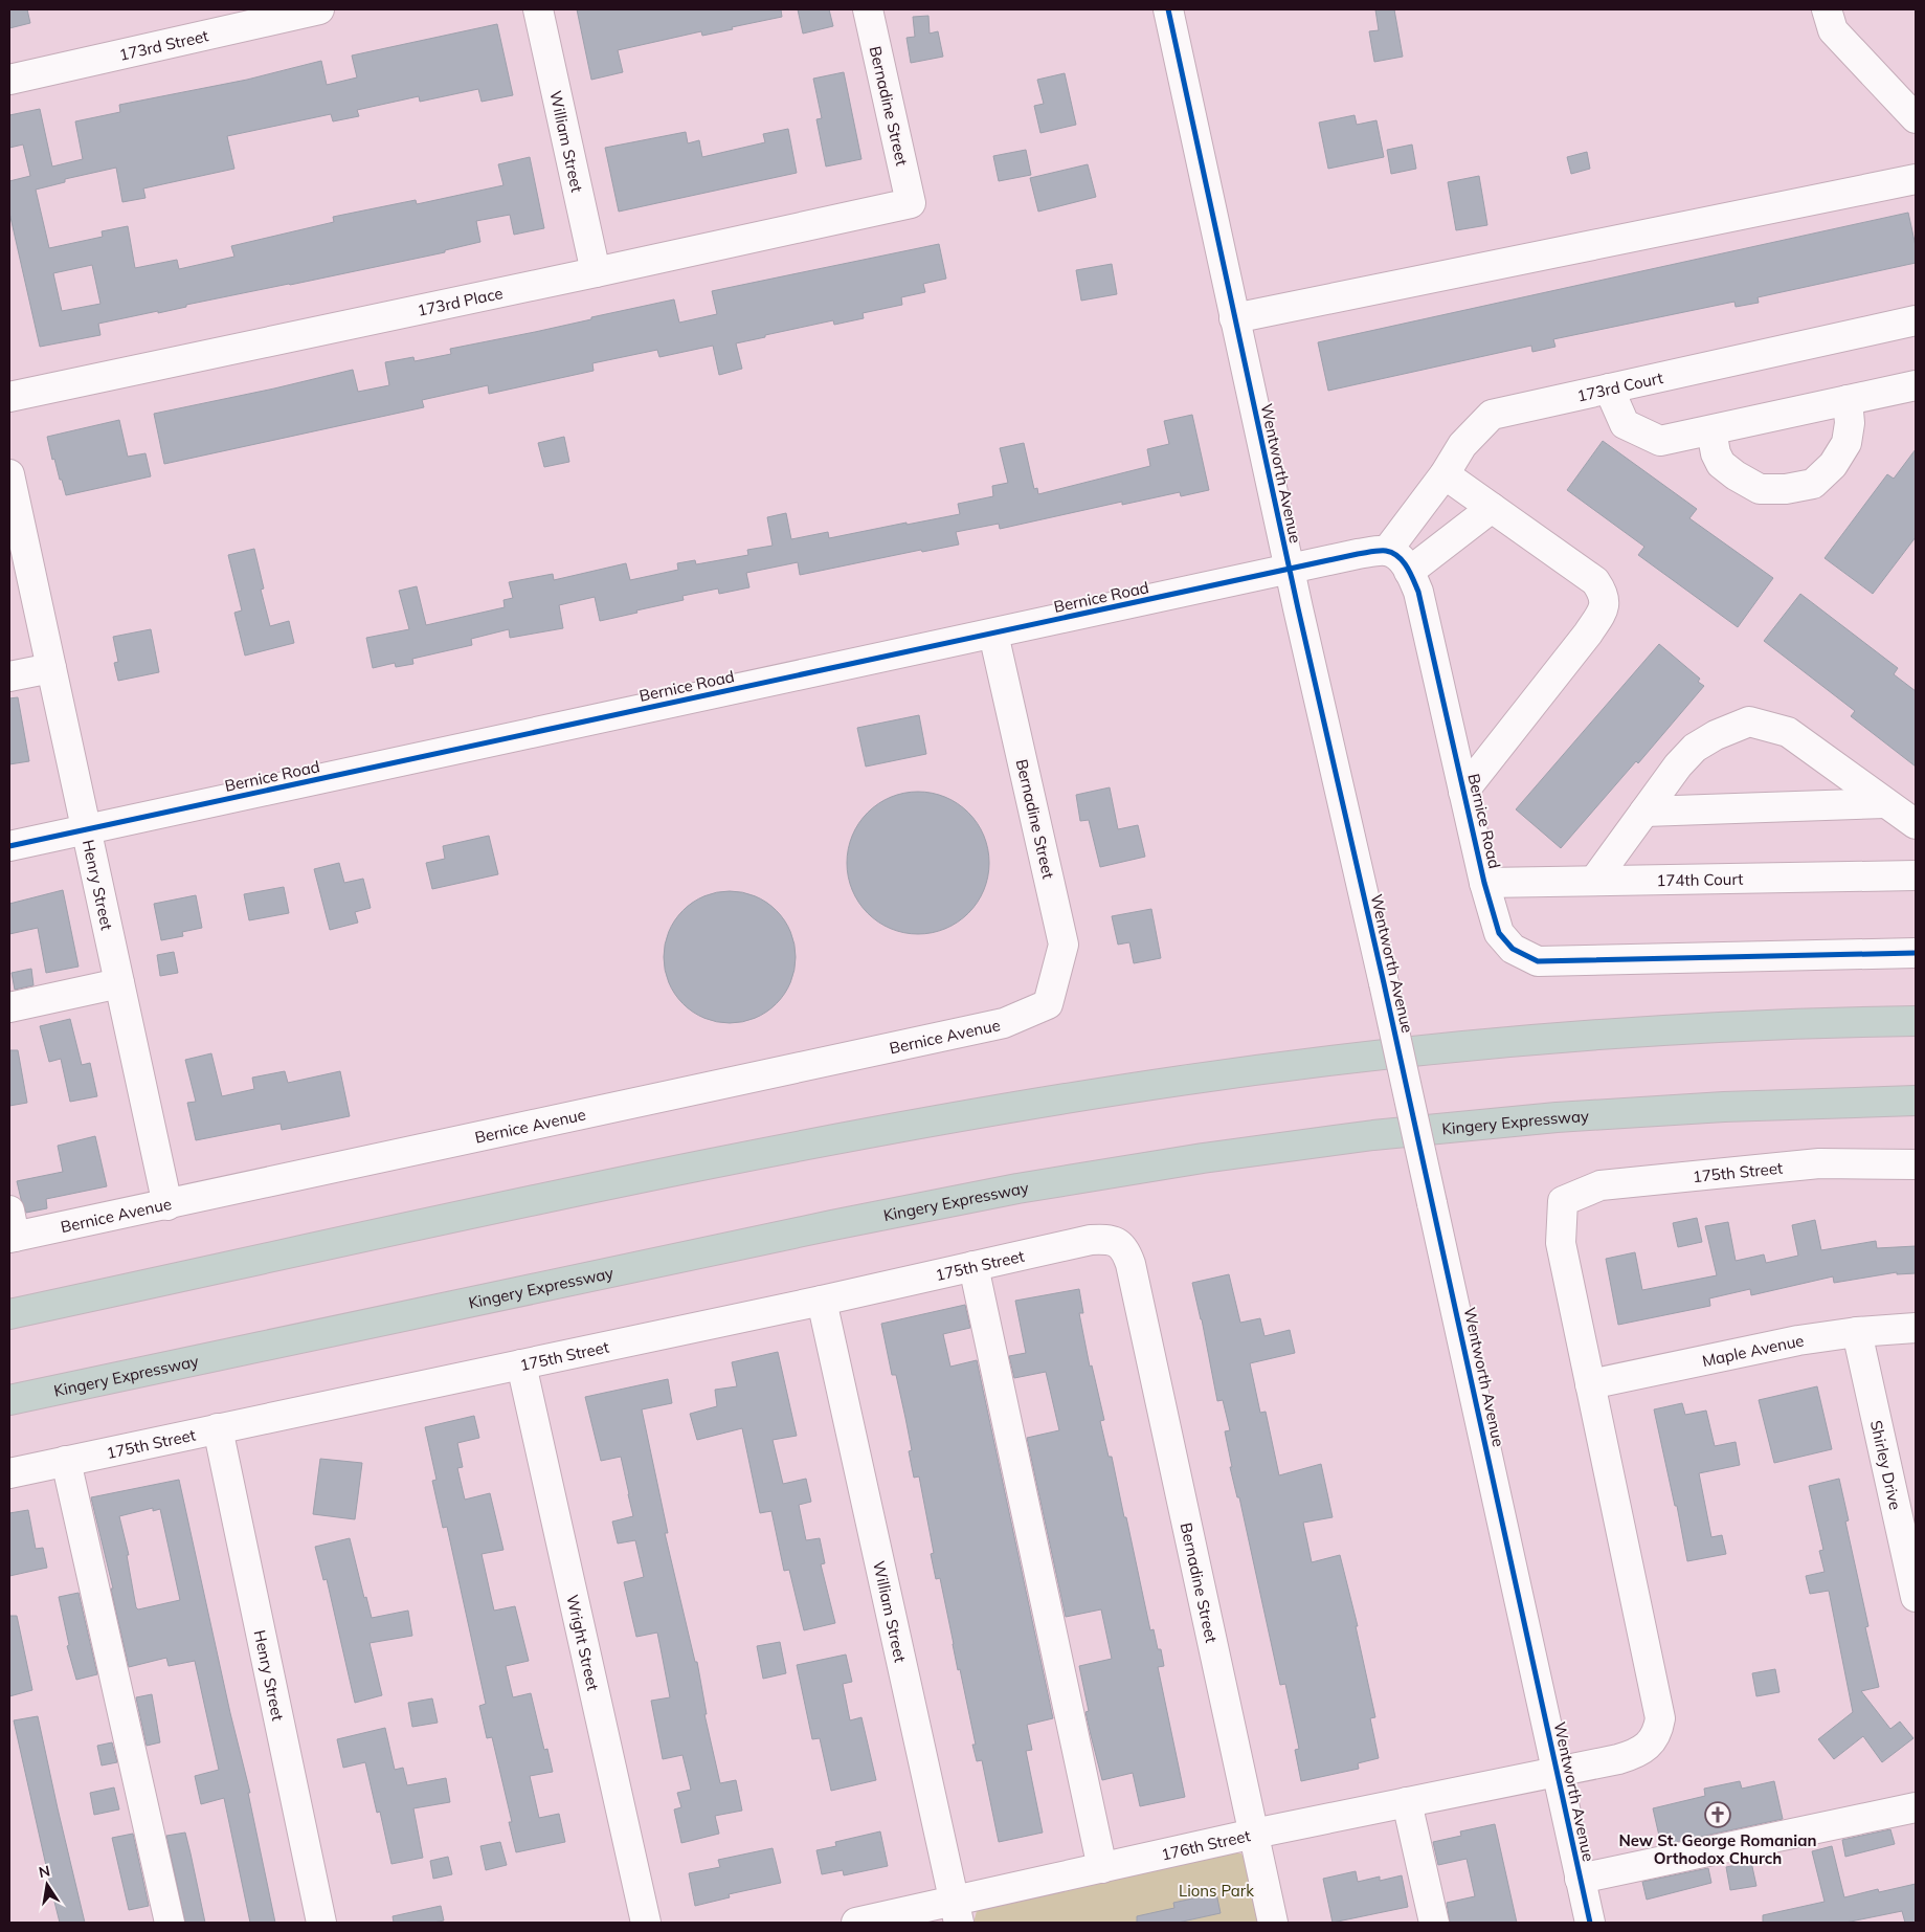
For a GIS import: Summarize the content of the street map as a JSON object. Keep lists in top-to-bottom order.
{
  "streets": {
    "highway": ["Kingery Expressway"],
    "street": [
      "173rd Street",
      "Bernadine Street",
      "William Street",
      "173rd Place",
      "173rd Court",
      "Wentworth Avenue",
      "Bernice Road",
      "174th Court",
      "Henry Street",
      "Bernice Avenue",
      "175th Street",
      "Maple Avenue",
      "Shirley Drive",
      "Wright Street",
      "176th Street"
    ]
  },
  "crossings": [
    ["Bernadine Street", "173rd Place"],
    ["Bernadine Street", "Bernice Road"],
    ["Bernadine Street", "Bernice Avenue"],
    ["Bernadine Street", "175th Street"],
    ["Bernadine Street", "176th Street"],
    ["William Street", "173rd Place"],
    ["William Street", "175th Street"],
    ["William Street", "176th Street"],
    ["173rd Court", "Bernice Road"],
    ["Wentworth Avenue", "Bernice Road"],
    ["Wentworth Avenue", "175th Street"],
    ["Wentworth Avenue", "Maple Avenue"],
    ["Wentworth Avenue", "176th Street"],
    ["Bernice Road", "174th Court"],
    ["Bernice Road", "Henry Street"],
    ["Henry Street", "Bernice Avenue"],
    ["Henry Street", "175th Street"],
    ["175th Street", "Wright Street"],
    ["Maple Avenue", "Shirley Drive"]
  ],
  "parks": ["Lions Park"],
  "places": {
    "church": ["New St. George Romanian Orthodox Church"]
  },
  "north": "top"
}
